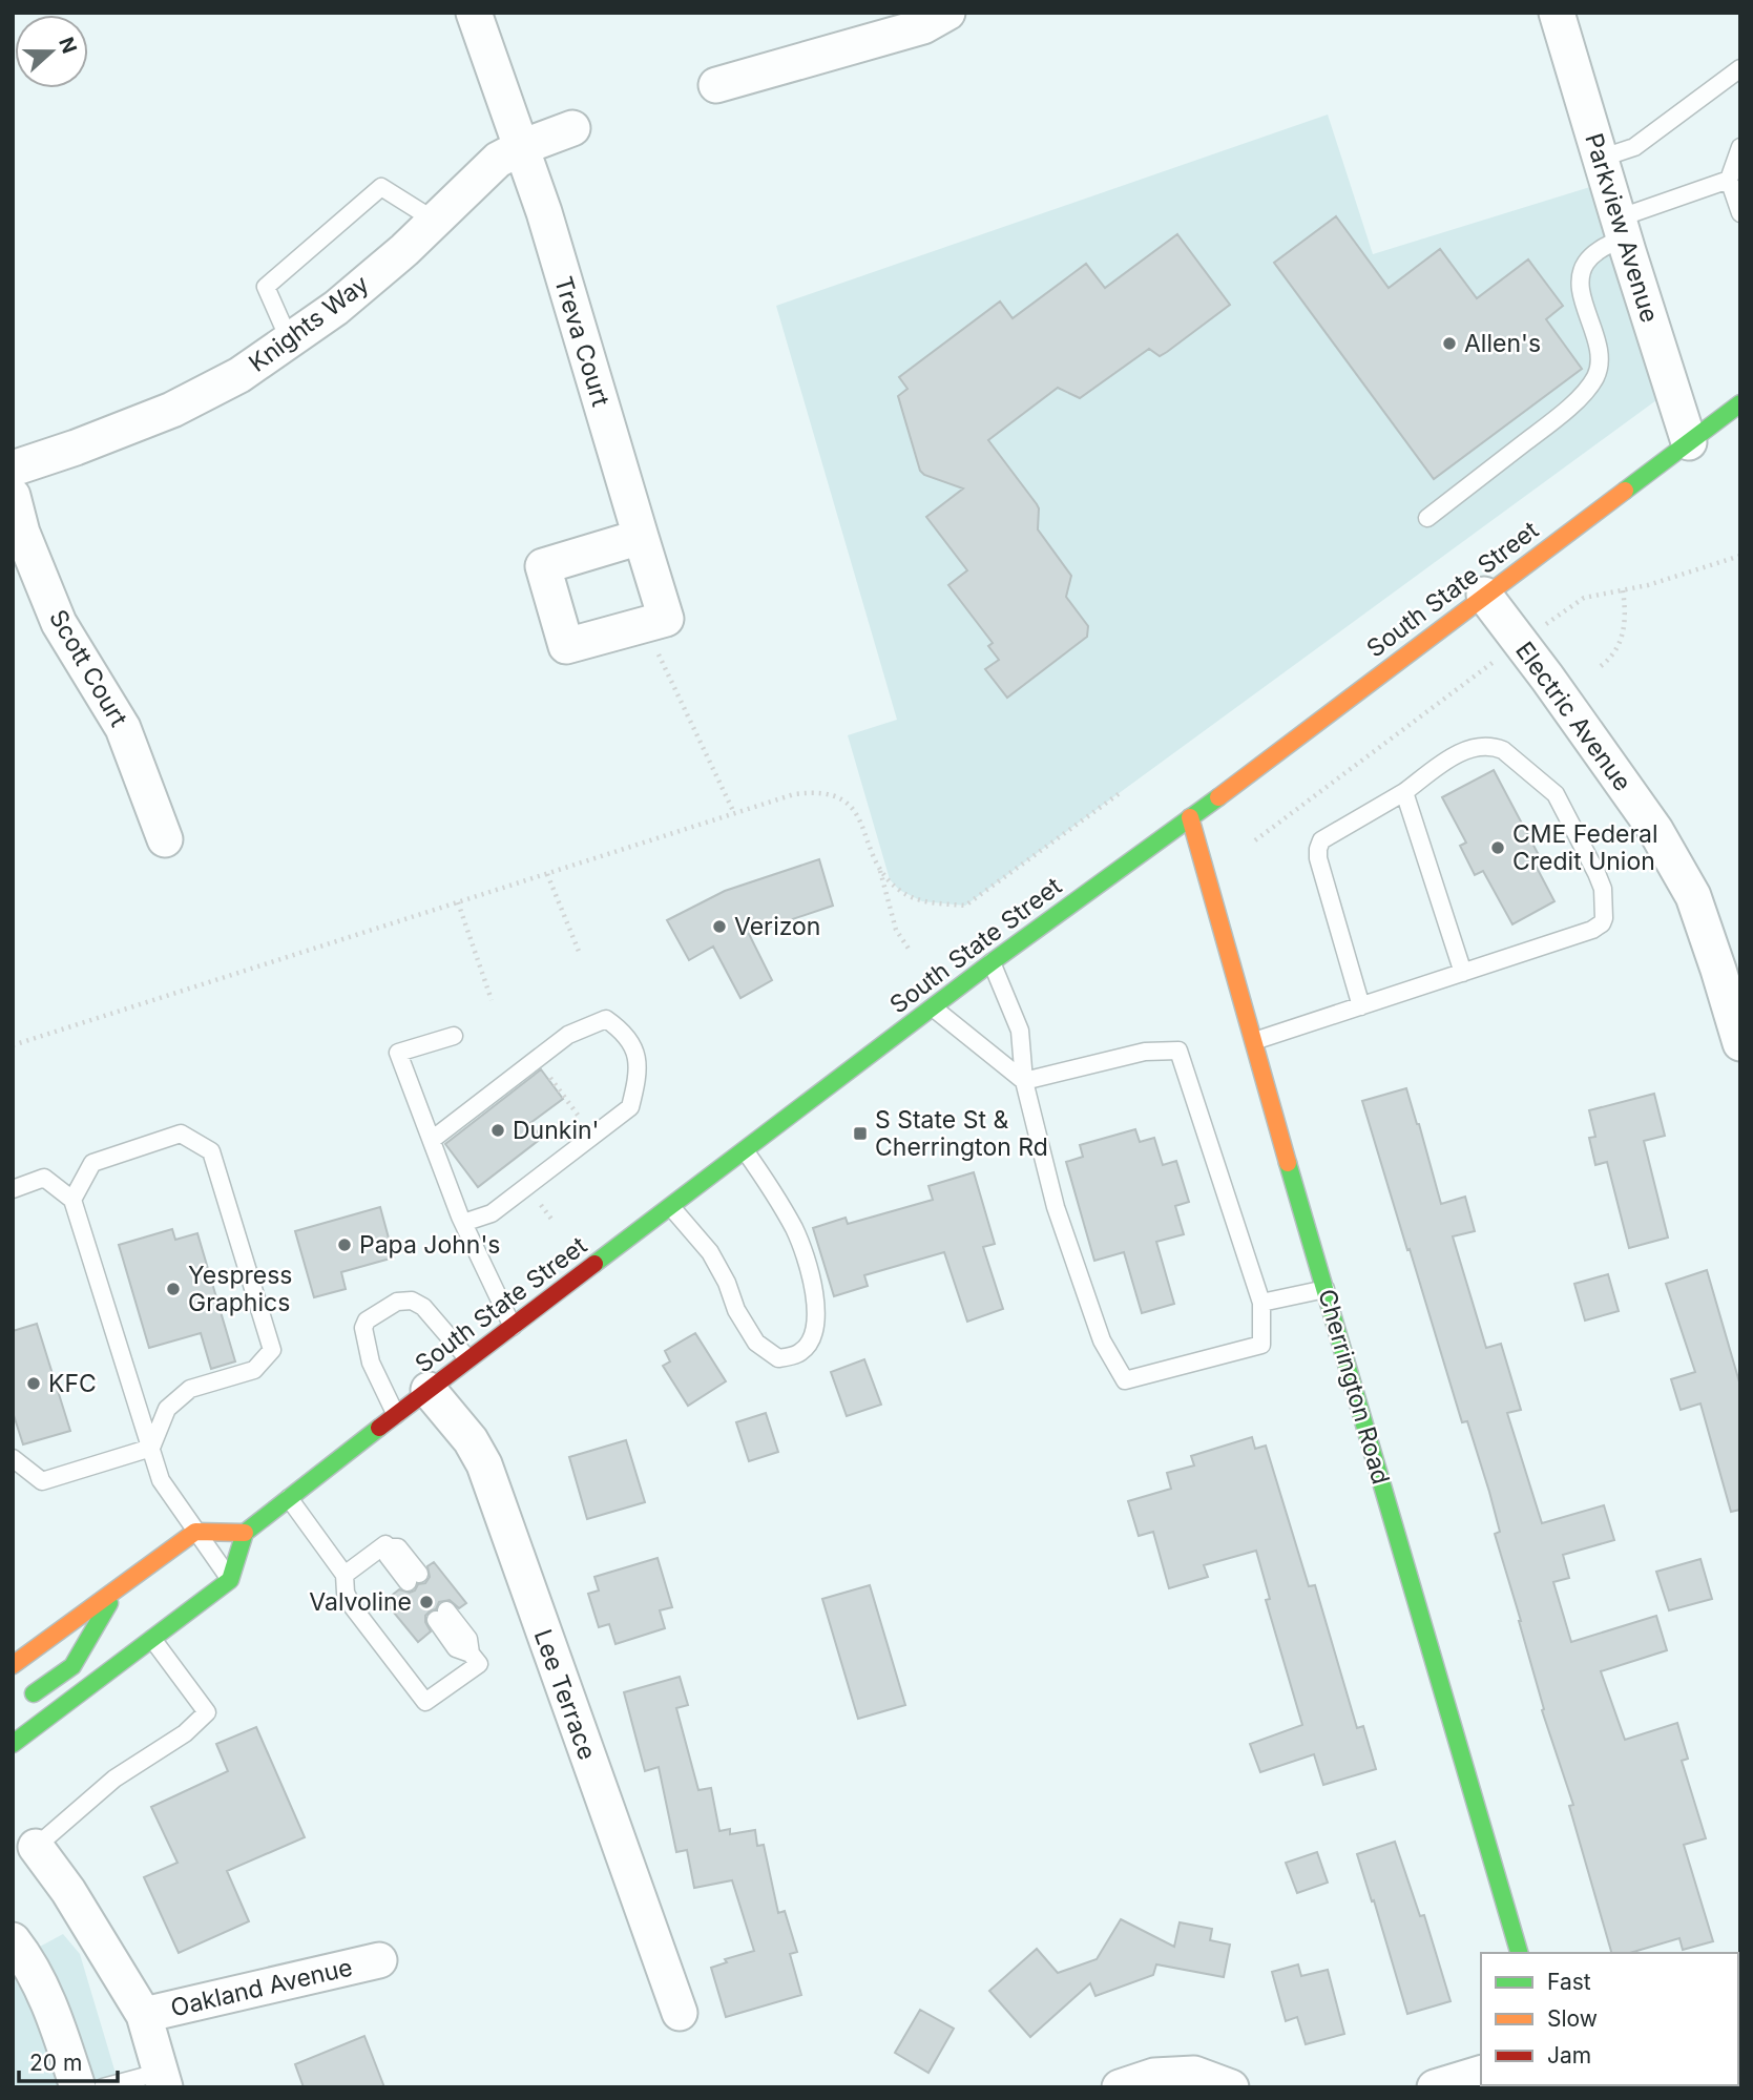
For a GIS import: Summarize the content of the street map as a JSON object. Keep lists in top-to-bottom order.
{
  "streets": {
    "main road": ["South State Street", "Cherrington Road"],
    "street": [
      "Parkview Avenue",
      "Knights Way",
      "Treva Court",
      "Scott Court",
      "Electric Avenue",
      "Lee Terrace",
      "Oakland Avenue"
    ]
  },
  "crossings": [
    ["Parkview Avenue", "South State Street"],
    ["Knights Way", "Treva Court"],
    ["South State Street", "Electric Avenue"],
    ["South State Street", "Cherrington Road"],
    ["South State Street", "Lee Terrace"]
  ],
  "places": {
    "other": [
      "Allen's",
      "CME Federal Credit Union",
      "Verizon",
      "Dunkin'",
      "Papa John's",
      "Yespress Graphics",
      "KFC",
      "Valvoline"
    ],
    "transit": ["S State St & Cherrington Rd"]
  },
  "legend": ["Fast", "Slow", "Jam"],
  "scale_bar": "20 m",
  "north": "right"
}
